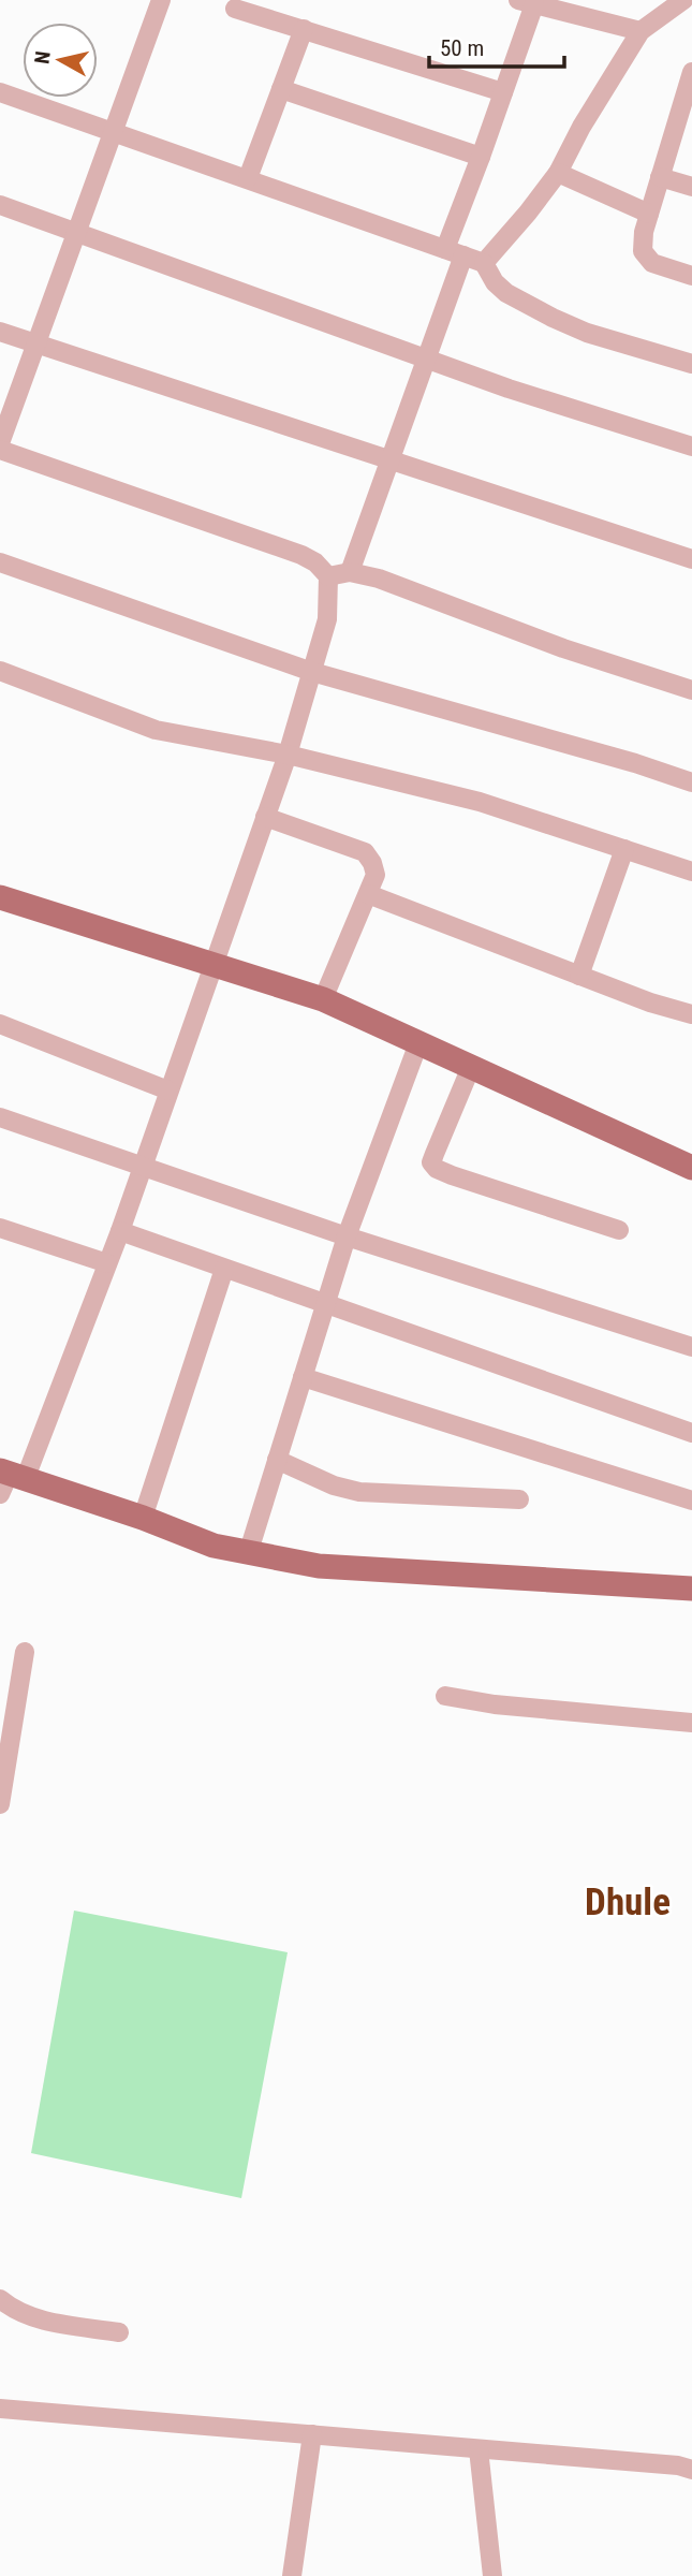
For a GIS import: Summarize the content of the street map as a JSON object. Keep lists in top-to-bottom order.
{
  "districts": ["Dhule"],
  "scale_bar": "50 m",
  "north": "left"
}
